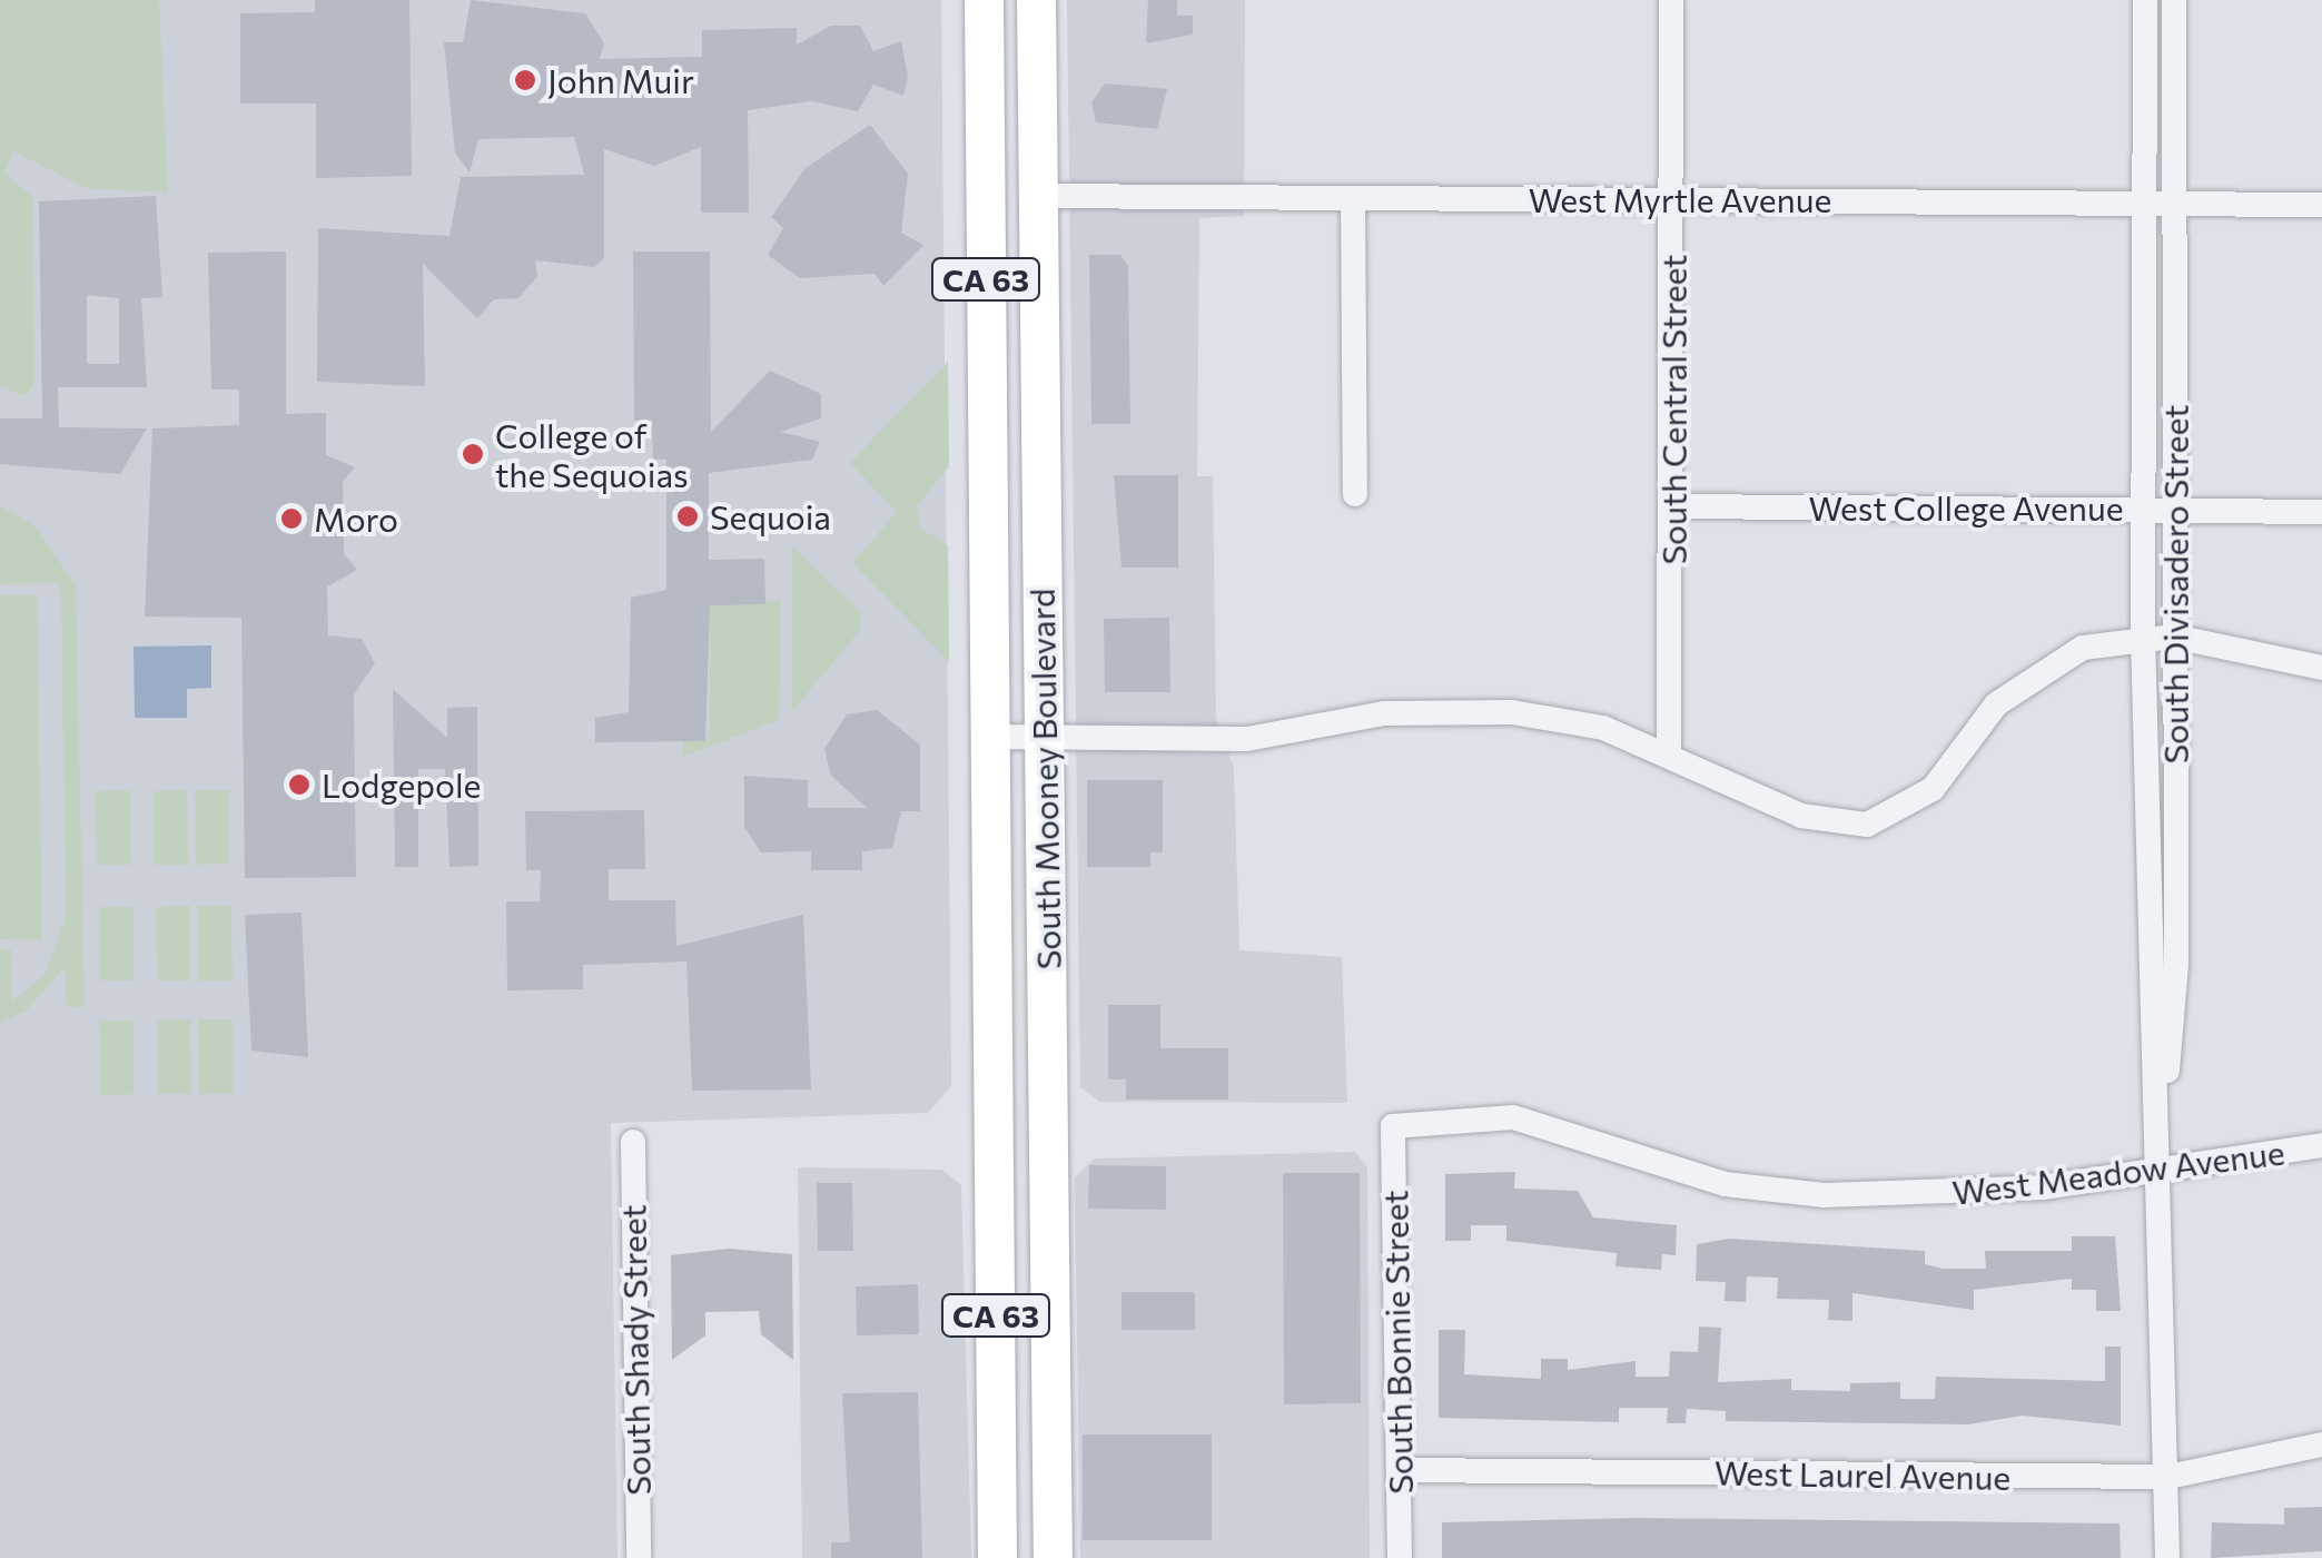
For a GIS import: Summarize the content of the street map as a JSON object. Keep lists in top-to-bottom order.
{
  "streets": {
    "main road": ["CA 63", "South Mooney Boulevard"],
    "street": [
      "West Myrtle Avenue",
      "South Central Street",
      "West College Avenue",
      "South Divisadero Street",
      "West Meadow Avenue",
      "South Bonnie Street",
      "South Shady Street",
      "West Laurel Avenue"
    ]
  },
  "crossings": [
    ["West Myrtle Avenue", "South Central Street"],
    ["West Myrtle Avenue", "South Divisadero Street"],
    ["West Myrtle Avenue", "South Mooney Boulevard"],
    ["South Central Street", "West College Avenue"],
    ["West College Avenue", "South Divisadero Street"],
    ["South Divisadero Street", "West Meadow Avenue"],
    ["South Divisadero Street", "West Laurel Avenue"],
    ["West Meadow Avenue", "South Bonnie Street"],
    ["South Bonnie Street", "West Laurel Avenue"]
  ],
  "places": [
    "John Muir",
    "College of the Sequoias",
    "Sequoia",
    "Moro",
    "Lodgepole"
  ]
}
